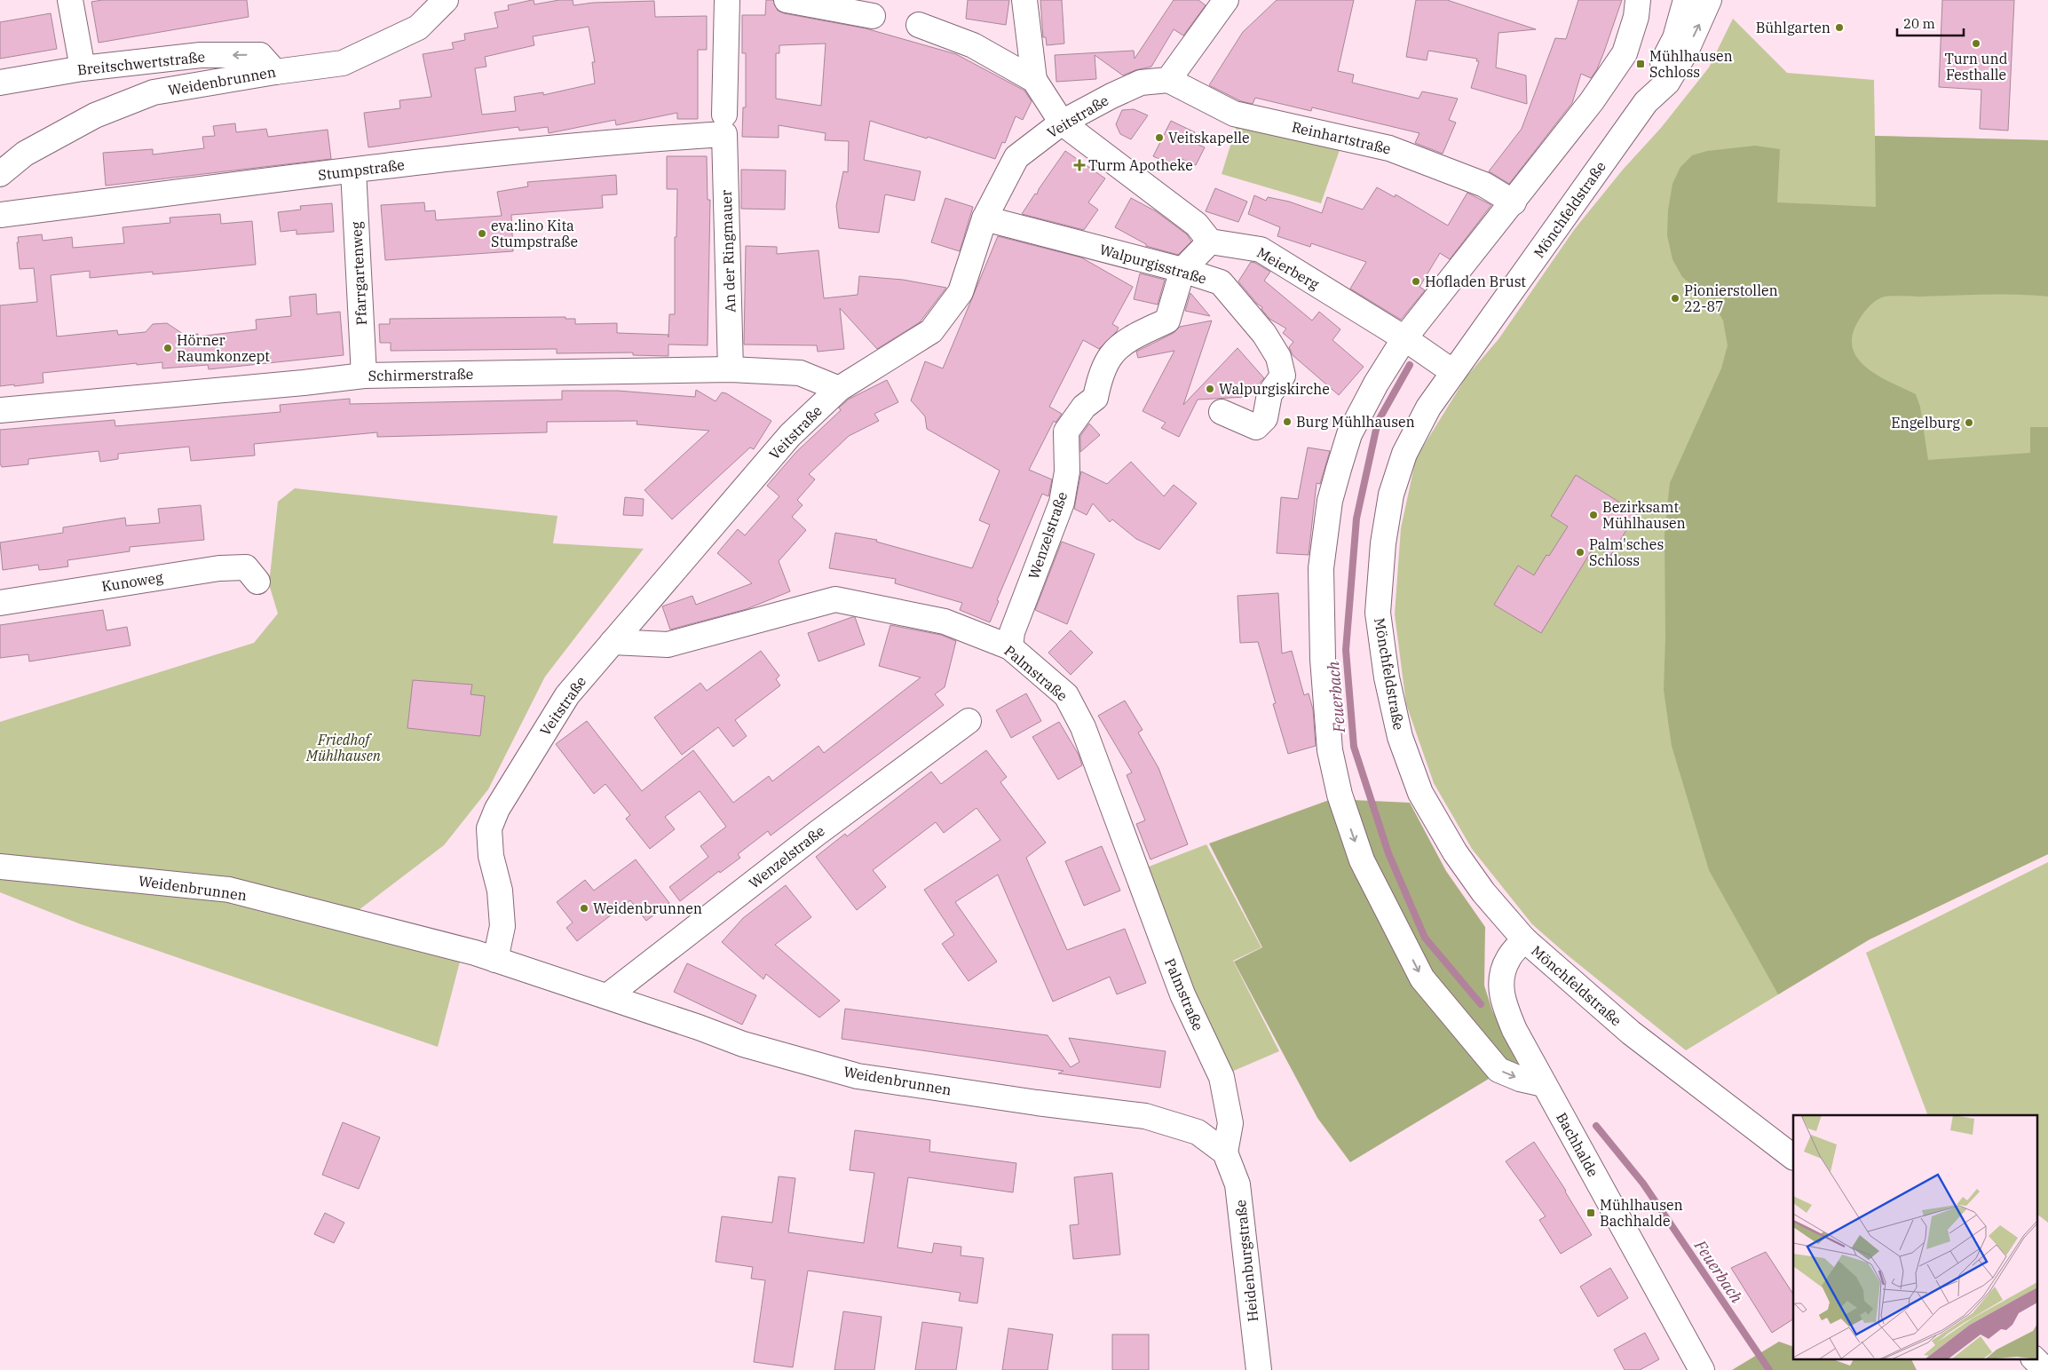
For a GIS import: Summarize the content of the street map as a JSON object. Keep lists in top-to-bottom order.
{
  "streets": {
    "street": [
      "Breitschwertstraße",
      "Weidenbrunnen",
      "Veitstraße",
      "Reinhartstraße",
      "Stumpstraße",
      "Mönchfeldstraße",
      "An der Ringmauer",
      "Walpurgisstraße",
      "Meierberg",
      "Pfarrgartenweg",
      "Schirmerstraße",
      "Wenzelstraße",
      "Kunoweg",
      "Palmstraße",
      "Bachhalde",
      "Heidenburgstraße"
    ]
  },
  "crossings": [
    ["Breitschwertstraße", "Weidenbrunnen"],
    ["Weidenbrunnen", "Veitstraße"],
    ["Weidenbrunnen", "Wenzelstraße"],
    ["Weidenbrunnen", "Palmstraße"],
    ["Weidenbrunnen", "Heidenburgstraße"],
    ["Veitstraße", "Reinhartstraße"],
    ["Veitstraße", "Walpurgisstraße"],
    ["Veitstraße", "Schirmerstraße"],
    ["Veitstraße", "Palmstraße"],
    ["Stumpstraße", "An der Ringmauer"],
    ["Stumpstraße", "Pfarrgartenweg"],
    ["Mönchfeldstraße", "Meierberg"],
    ["Mönchfeldstraße", "Bachhalde"],
    ["An der Ringmauer", "Schirmerstraße"],
    ["Walpurgisstraße", "Wenzelstraße"],
    ["Meierberg", "Wenzelstraße"],
    ["Pfarrgartenweg", "Schirmerstraße"],
    ["Wenzelstraße", "Palmstraße"],
    ["Palmstraße", "Heidenburgstraße"]
  ],
  "one_way": ["Breitschwertstraße"],
  "water": ["Feuerbach"],
  "parks": ["Friedhof Mühlhausen"],
  "places": {
    "other": [
      "Bühlgarten",
      "Turn und Festhalle",
      "Veitskapelle",
      "eva:lino Kita Stumpstraße",
      "Hofladen Brust",
      "Pionierstollen 22-87",
      "Hörner Raumkonzept",
      "Walpurgiskirche",
      "Burg Mühlhausen",
      "Engelburg",
      "Bezirksamt Mühlhausen",
      "Palm'sches Schloss",
      "Weidenbrunnen"
    ],
    "transit": ["Mühlhausen Schloss", "Mühlhausen Bachhalde"],
    "health": ["Turm Apotheke"]
  },
  "scale_bar": "20 m"
}
